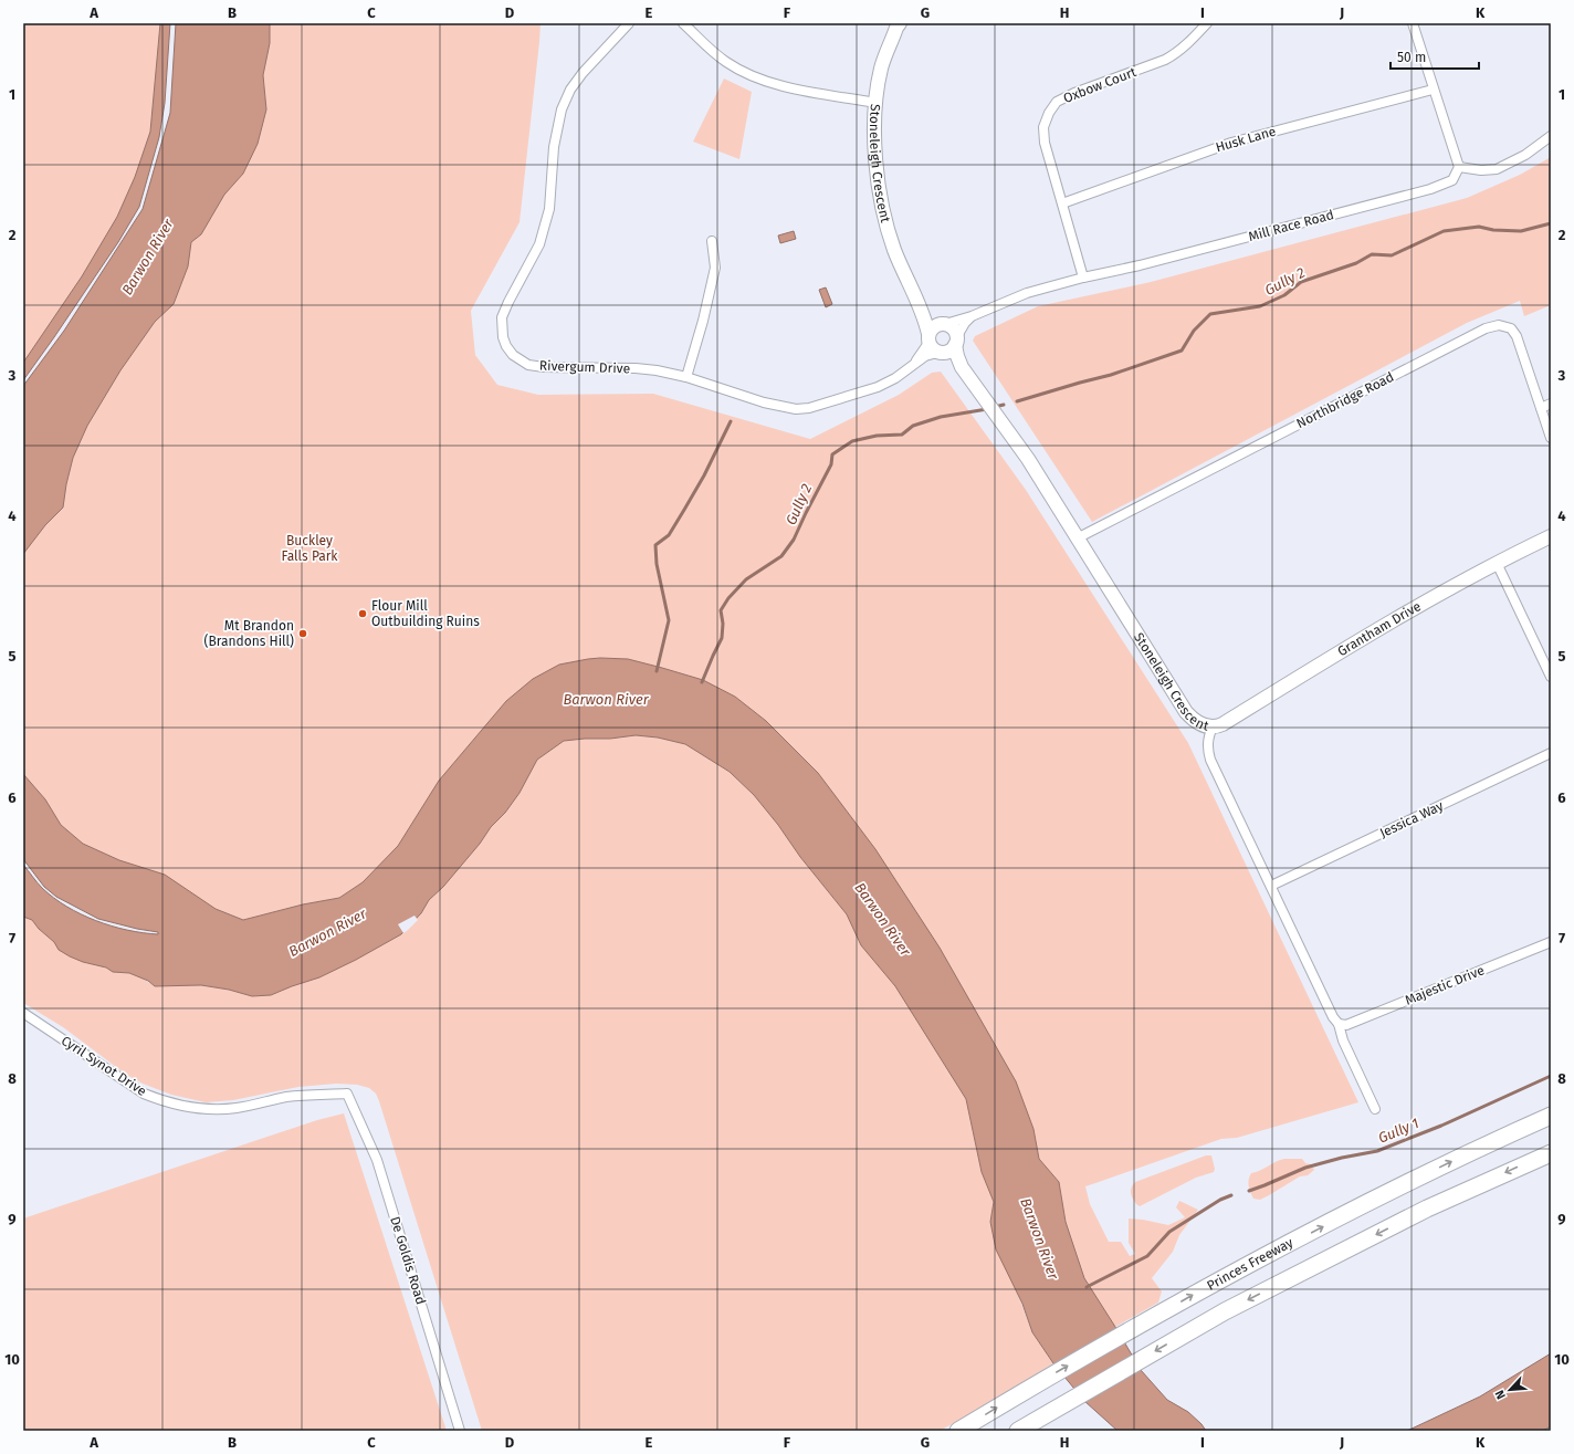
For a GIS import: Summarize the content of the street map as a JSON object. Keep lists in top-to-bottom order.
{
  "streets": {
    "highway": ["Princes Freeway"],
    "street": [
      "Oxbow Court",
      "Husk Lane",
      "Stoneleigh Crescent",
      "Mill Race Road",
      "Rivergum Drive",
      "Northbridge Road",
      "Grantham Drive",
      "Jessica Way",
      "Majestic Drive",
      "Cyril Synot Drive",
      "De Goldis Road"
    ]
  },
  "crossings": [
    ["Oxbow Court", "Husk Lane"],
    ["Oxbow Court", "Mill Race Road"],
    ["Stoneleigh Crescent", "Mill Race Road"],
    ["Stoneleigh Crescent", "Rivergum Drive"],
    ["Stoneleigh Crescent", "Northbridge Road"],
    ["Stoneleigh Crescent", "Grantham Drive"],
    ["Stoneleigh Crescent", "Jessica Way"],
    ["Stoneleigh Crescent", "Majestic Drive"],
    ["Mill Race Road", "Rivergum Drive"],
    ["Cyril Synot Drive", "De Goldis Road"]
  ],
  "water": ["Barwon River", "Gully 2", "Gully 1"],
  "parks": ["Buckley Falls Park"],
  "places": ["Flour Mill Outbuilding Ruins", "Mt Brandon (Brandons Hill)"],
  "scale_bar": "50 m",
  "north": "bottom left",
  "grid": {
    "columns": [
      "A",
      "B",
      "C",
      "D",
      "E",
      "F",
      "G",
      "H",
      "I",
      "J",
      "K"
    ],
    "rows": [
      "1",
      "2",
      "3",
      "4",
      "5",
      "6",
      "7",
      "8",
      "9",
      "10"
    ]
  }
}
